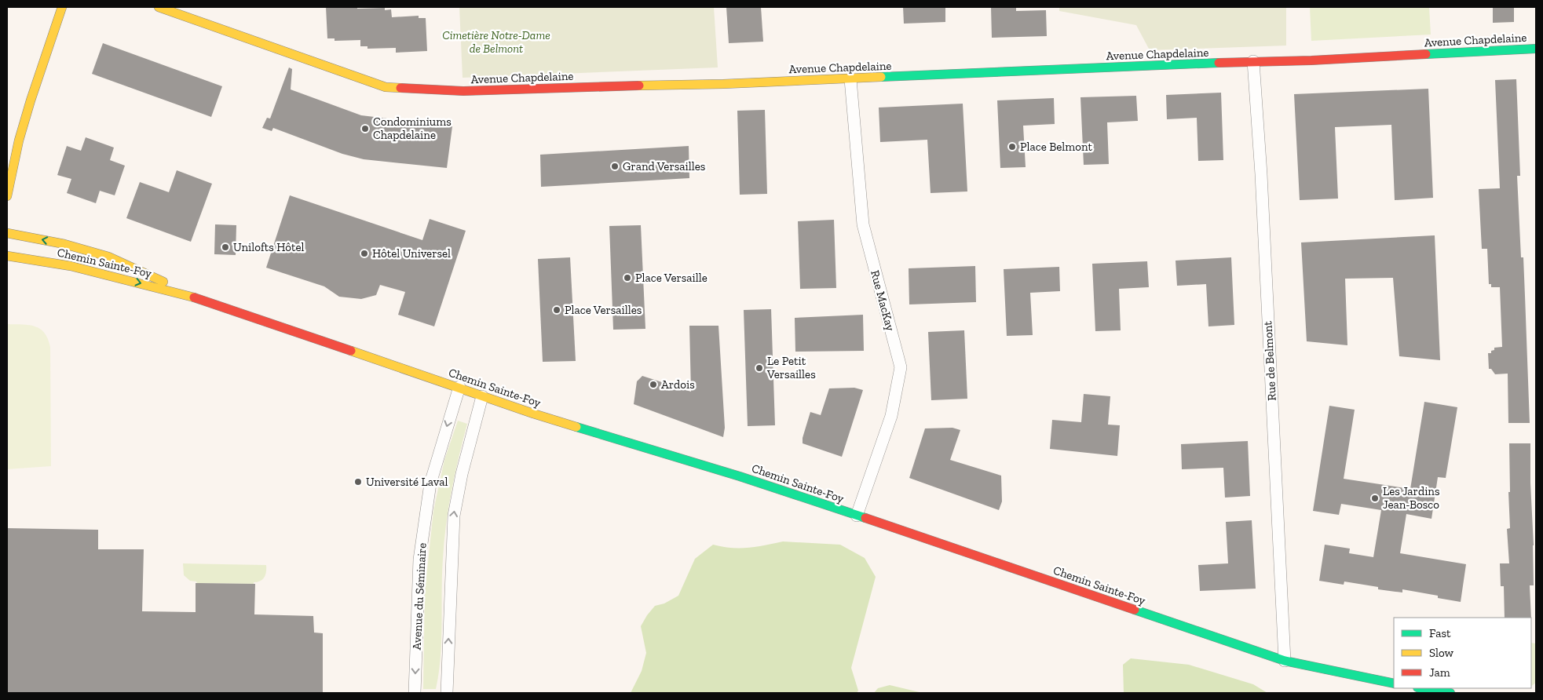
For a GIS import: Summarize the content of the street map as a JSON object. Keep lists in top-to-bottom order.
{
  "streets": {
    "main road": ["Avenue Chapdelaine", "Chemin Sainte-Foy"],
    "street": ["Rue MacKay", "Rue de Belmont", "Avenue du Séminaire"]
  },
  "crossings": [
    ["Avenue Chapdelaine", "Rue MacKay"],
    ["Avenue Chapdelaine", "Rue de Belmont"],
    ["Chemin Sainte-Foy", "Rue MacKay"],
    ["Chemin Sainte-Foy", "Rue de Belmont"],
    ["Chemin Sainte-Foy", "Avenue du Séminaire"]
  ],
  "parks": ["Cimetière Notre-Dame de Belmont"],
  "places": [
    "Condominiums Chapdelaine",
    "Place Belmont",
    "Grand Versailles",
    "Unilofts Hôtel",
    "Hôtel Universel",
    "Place Versaille",
    "Place Versailles",
    "Le Petit Versailles",
    "Ardois",
    "Université Laval",
    "Les Jardins Jean-Bosco"
  ],
  "legend": ["Fast", "Slow", "Jam"]
}
